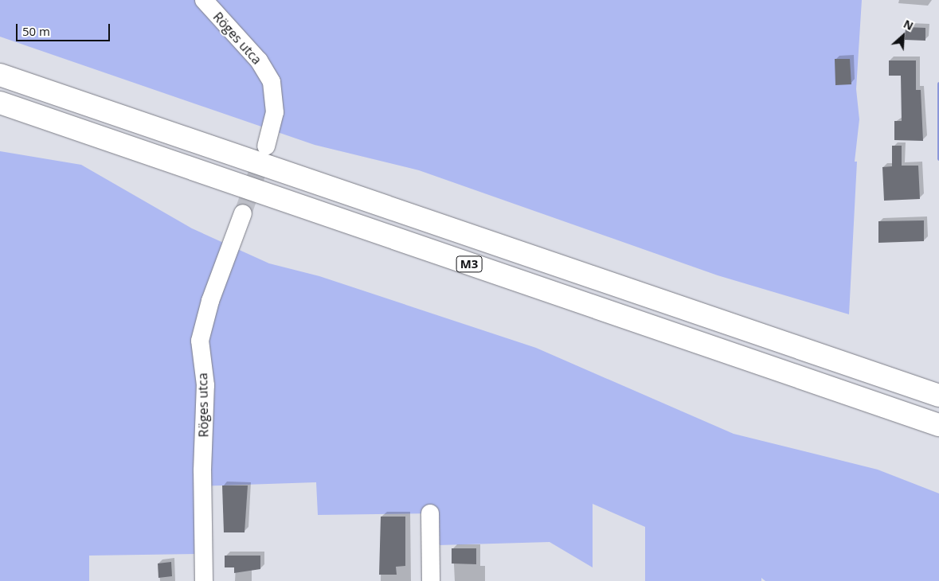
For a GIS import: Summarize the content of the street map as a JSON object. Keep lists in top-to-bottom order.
{
  "streets": {
    "highway": ["M3"],
    "street": ["Röges utca"]
  },
  "scale_bar": "50 m",
  "north": "top right"
}
